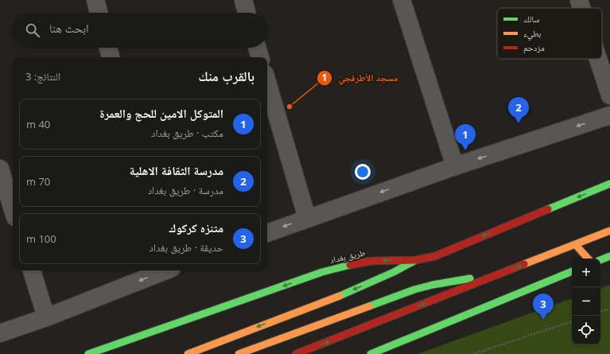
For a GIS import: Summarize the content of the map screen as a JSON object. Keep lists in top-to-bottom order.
{
  "streets": {
    "main road": ["طريق بغداد"]
  },
  "places": ["مسجد الأطرقجي"],
  "legend": ["سالك", "بطيء", "مزدحم"],
  "page": {
    "search": "ابحث هنا",
    "heading": ["بالقرب منك", "النتائج: 3"],
    "pins": ["2", "1", "3"],
    "list": [
      {
        "mark": "1",
        "name": "المتوكل الامين للحج والعمرة",
        "note": "مكتب · طريق بغداد",
        "value": "40 m"
      },
      {
        "mark": "2",
        "name": "مدرسة الثقافة الاهلية",
        "note": "مدرسة · طريق بغداد",
        "value": "70 m"
      },
      {
        "mark": "3",
        "name": "متنزه كركوك",
        "note": "حديقة · طريق بغداد",
        "value": "100 m"
      }
    ],
    "map_buttons": ["+", "−"]
  }
}
